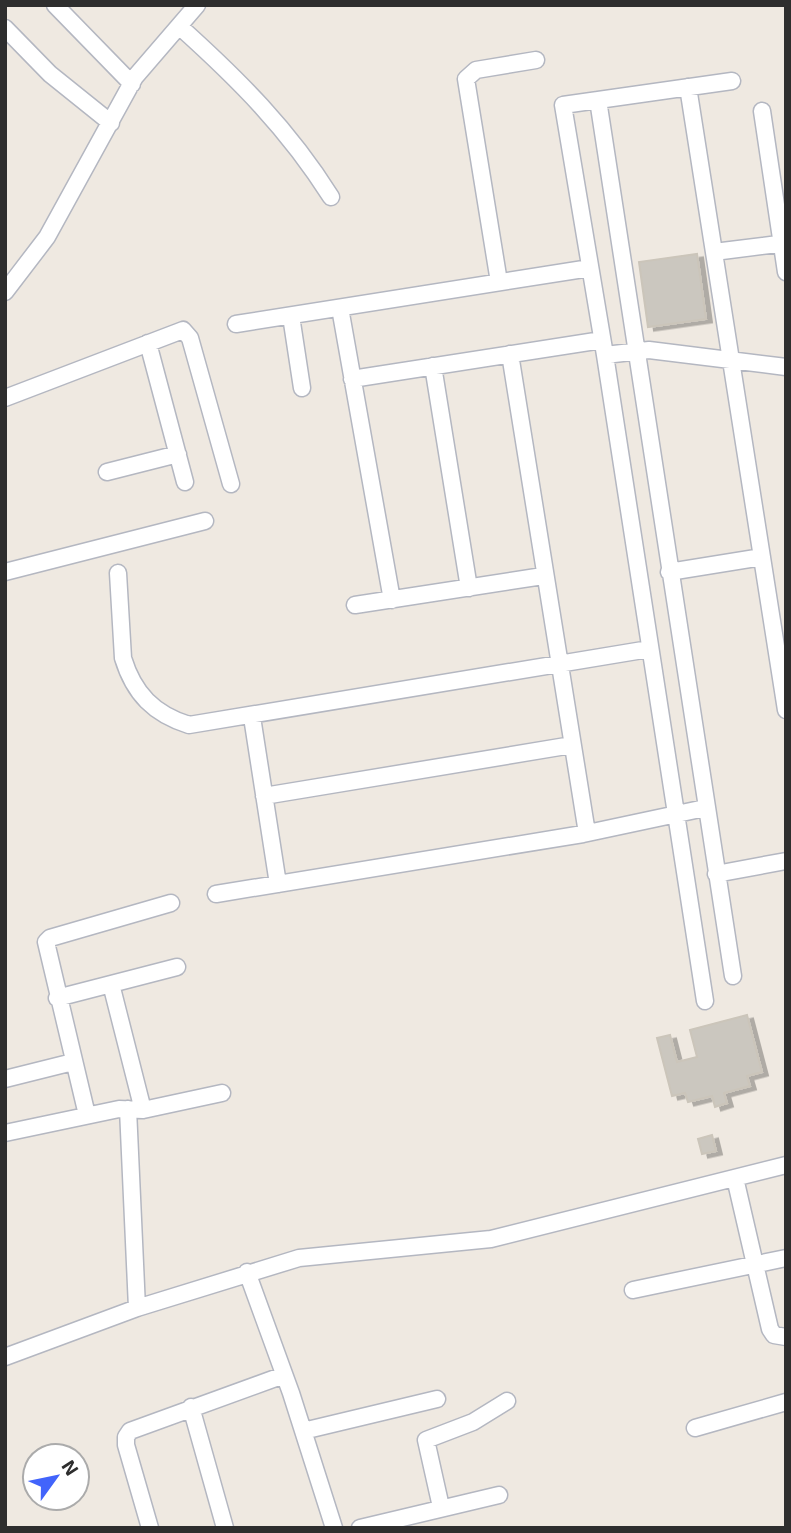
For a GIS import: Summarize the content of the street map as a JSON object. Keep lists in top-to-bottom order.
{
  "north": "top right"
}
